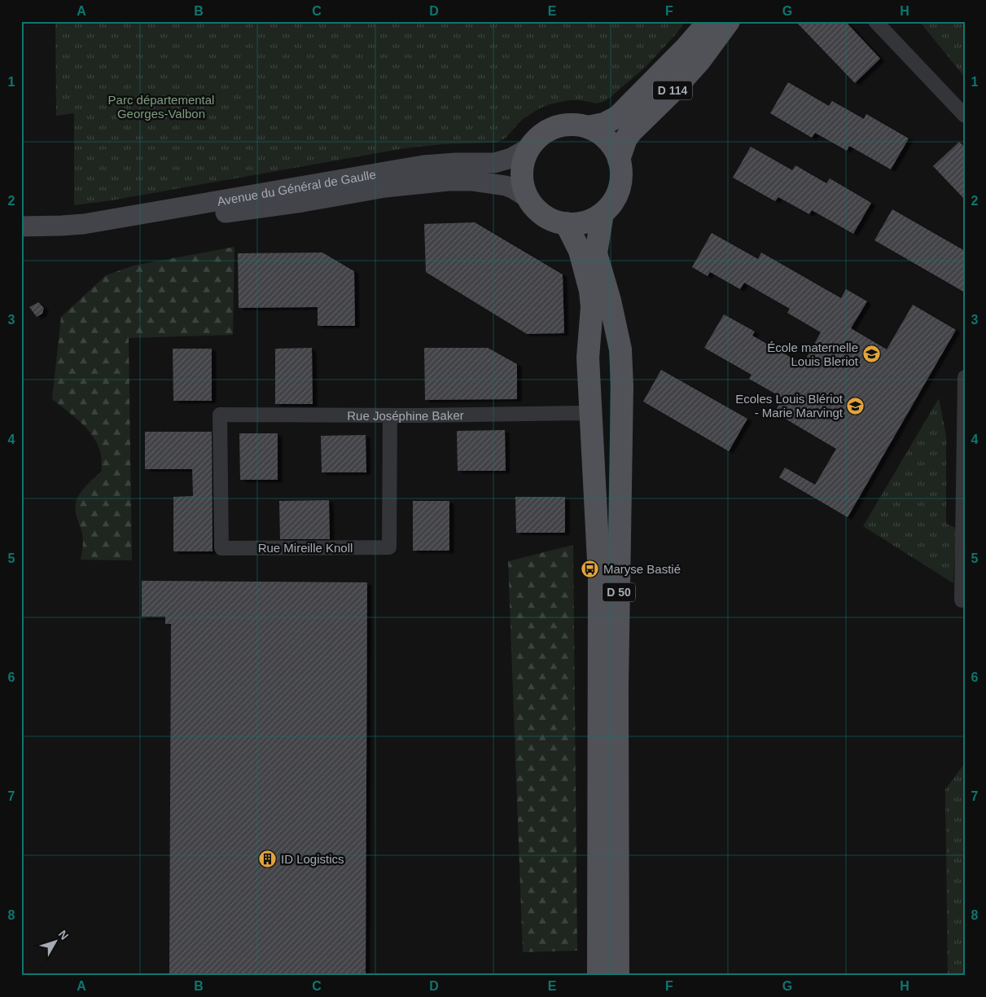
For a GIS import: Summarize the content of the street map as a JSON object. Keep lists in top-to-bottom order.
{
  "streets": {
    "main road": ["D 114", "Avenue du Général de Gaulle", "D 50"],
    "street": ["Rue Joséphine Baker", "Rue Mireille Knoll"]
  },
  "crossings": [
    ["D 114", "Avenue du Général de Gaulle"],
    ["D 114", "D 50"],
    ["Avenue du Général de Gaulle", "D 50"],
    ["Rue Joséphine Baker", "Rue Mireille Knoll"],
    ["Rue Joséphine Baker", "D 50"]
  ],
  "parks": ["Parc départemental Georges-Valbon"],
  "places": {
    "school or university": ["École maternelle Louis Bleriot", "Ecoles Louis Blériot - Marie Marvingt"],
    "bus stop": ["Maryse Bastié"],
    "building": ["ID Logistics"]
  },
  "north": "top right",
  "grid": {
    "columns": [
      "A",
      "B",
      "C",
      "D",
      "E",
      "F",
      "G",
      "H"
    ],
    "rows": [
      "1",
      "2",
      "3",
      "4",
      "5",
      "6",
      "7",
      "8"
    ]
  }
}
